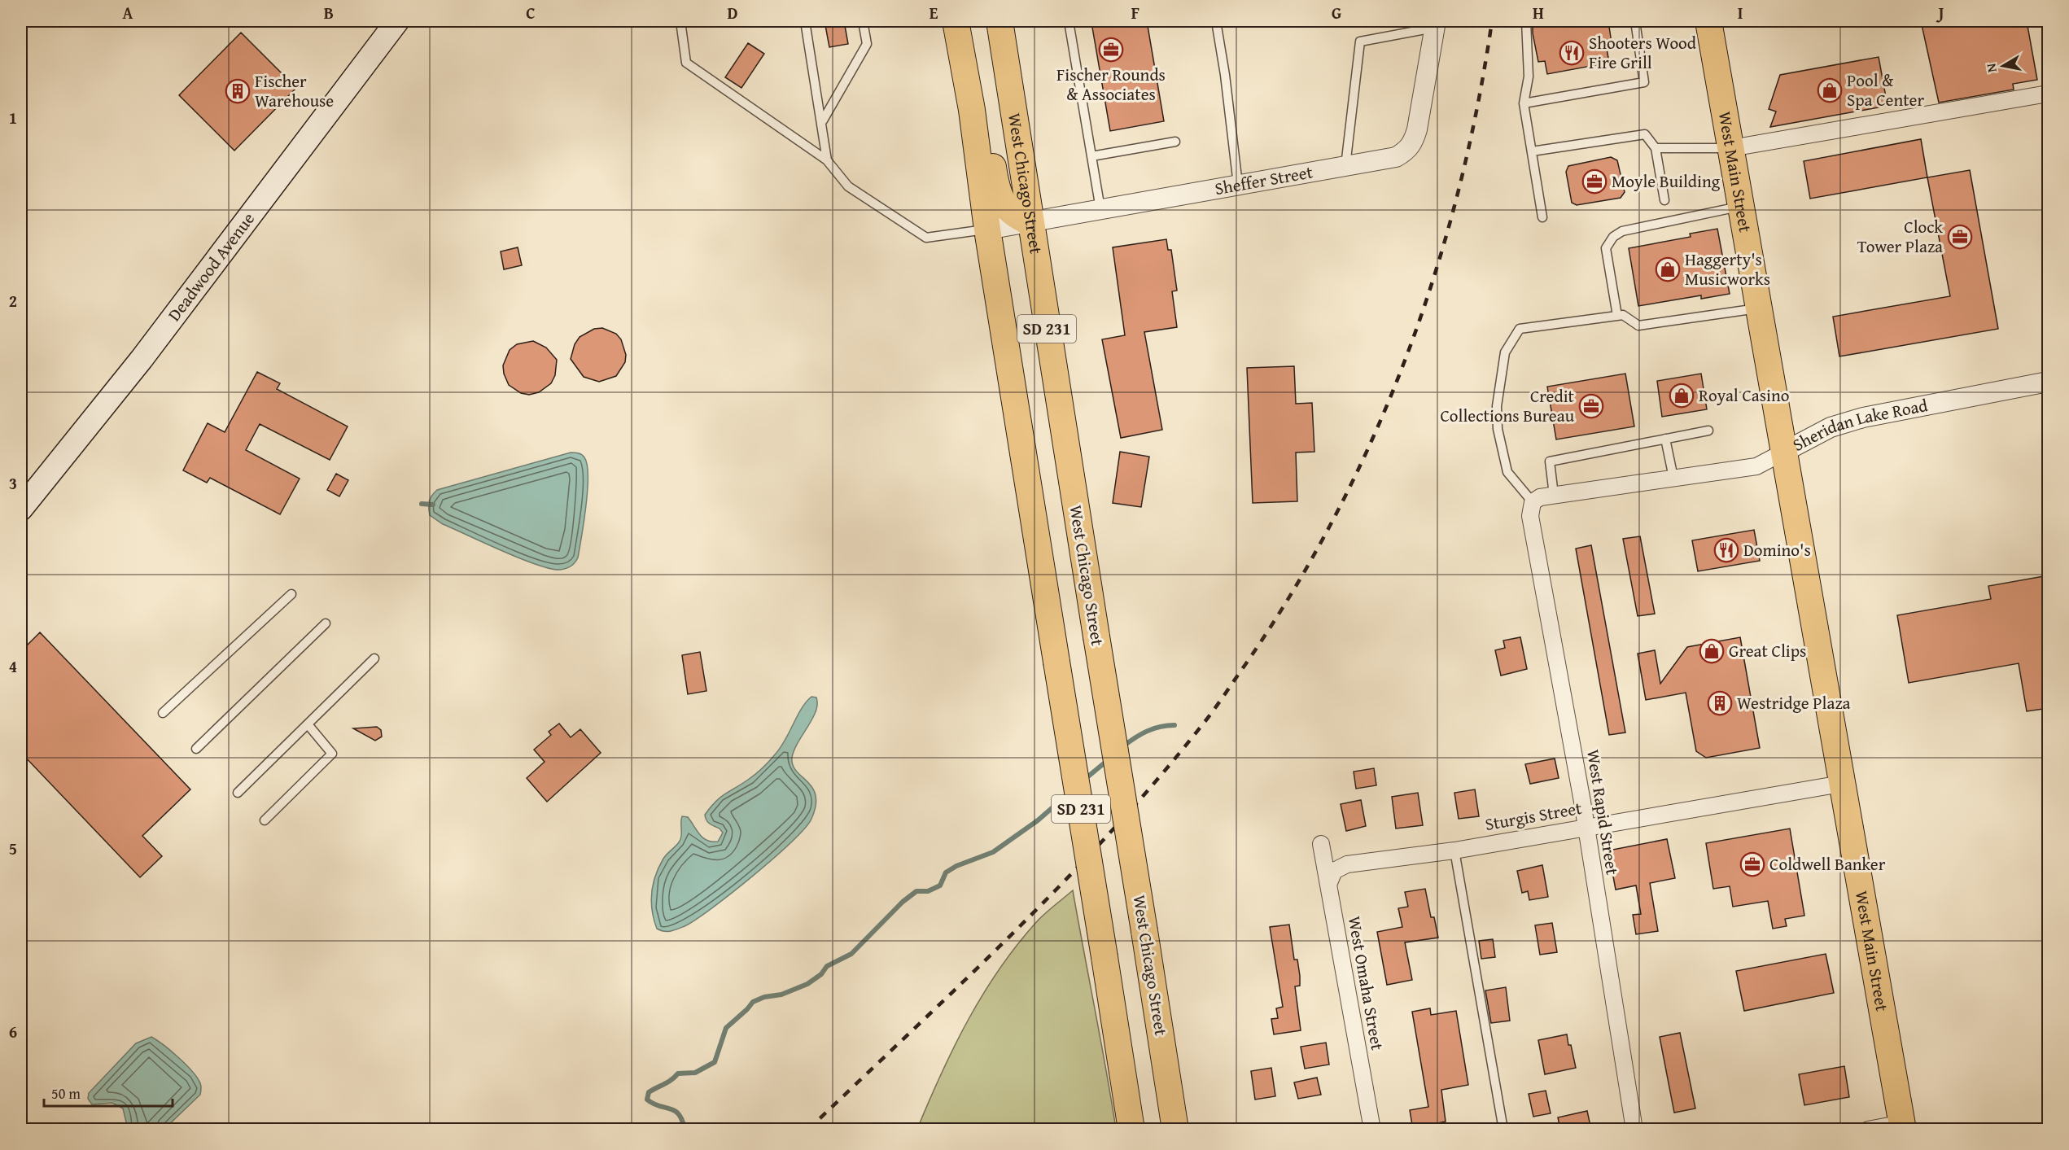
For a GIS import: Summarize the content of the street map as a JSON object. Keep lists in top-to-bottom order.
{
  "streets": {
    "main road": [
      "West Main Street",
      "West Chicago Street",
      "Deadwood Avenue",
      "SD 231"
    ],
    "street": [
      "Sheffer Street",
      "Sheridan Lake Road",
      "West Rapid Street",
      "Sturgis Street",
      "West Omaha Street"
    ]
  },
  "crossings": [
    ["West Main Street", "Sheridan Lake Road"],
    ["West Main Street", "Sturgis Street"],
    ["Sheffer Street", "West Chicago Street"],
    ["Sheffer Street", "SD 231"],
    ["Sheridan Lake Road", "West Rapid Street"],
    ["West Rapid Street", "Sturgis Street"],
    ["Sturgis Street", "West Omaha Street"]
  ],
  "places": {
    "office": [
      "Fischer Rounds & Associates",
      "Moyle Building",
      "Clock Tower Plaza",
      "Credit Collections Bureau",
      "Coldwell Banker"
    ],
    "restaurant": ["Shooters Wood Fire Grill", "Domino's"],
    "shop": [
      "Pool & Spa Center",
      "Haggerty's Musicworks",
      "Royal Casino",
      "Great Clips"
    ],
    "building": ["Fischer Warehouse", "Westridge Plaza"]
  },
  "scale_bar": "50 m",
  "north": "left",
  "grid": {
    "columns": [
      "A",
      "B",
      "C",
      "D",
      "E",
      "F",
      "G",
      "H",
      "I",
      "J"
    ],
    "rows": [
      "1",
      "2",
      "3",
      "4",
      "5",
      "6"
    ]
  }
}
